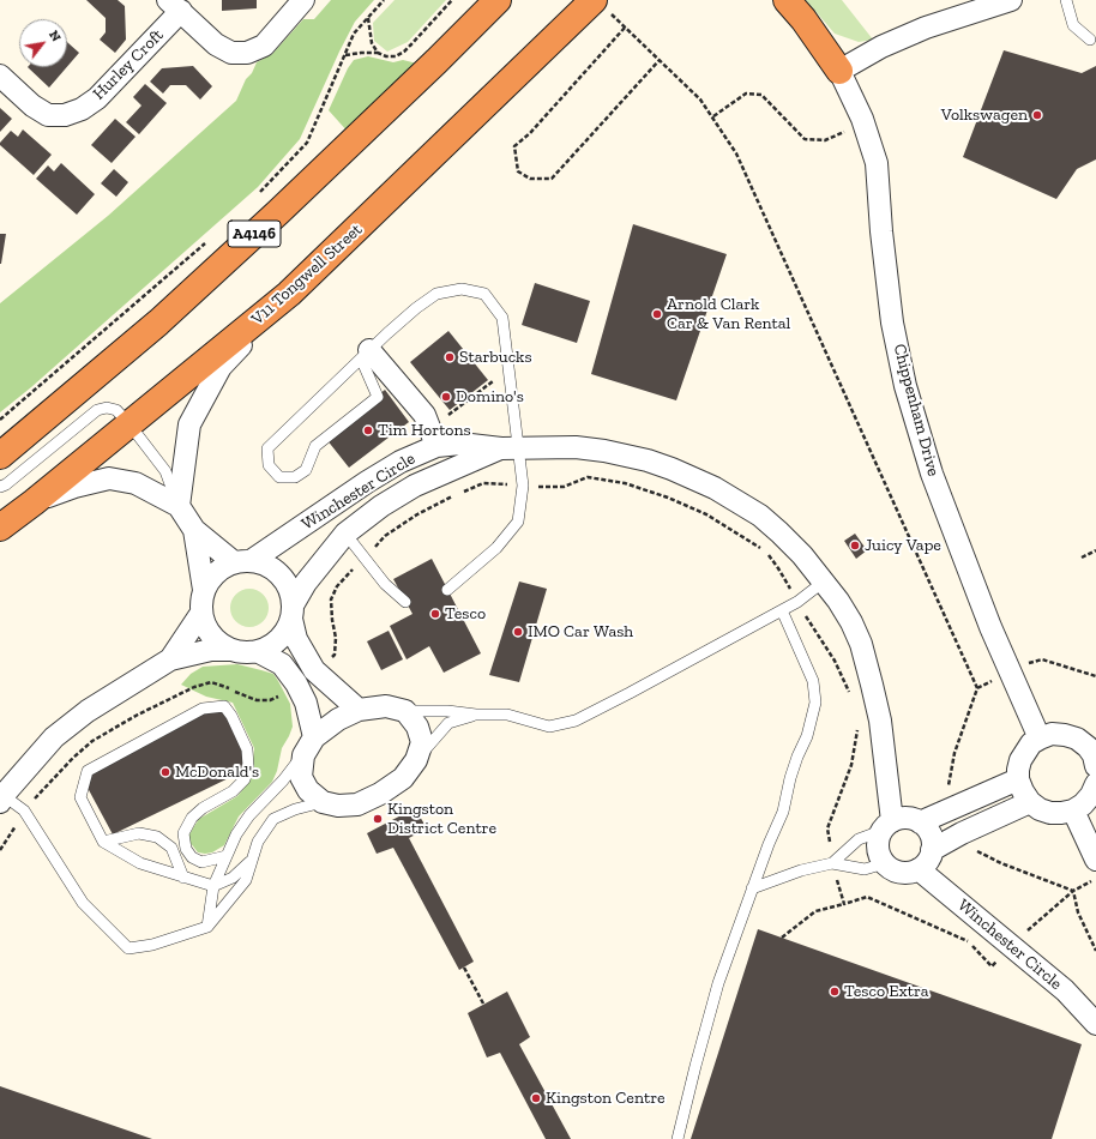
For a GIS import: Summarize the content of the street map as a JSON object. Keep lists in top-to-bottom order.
{
  "streets": {
    "highway": ["A4146", "V11 Tongwell Street"],
    "street": ["Hurley Croft", "Chippenham Drive", "Winchester Circle"]
  },
  "places": [
    "Volkswagen",
    "Arnold Clark Car & Van Rental",
    "Starbucks",
    "Domino's",
    "Tim Hortons",
    "Juicy Vape",
    "Tesco",
    "IMO Car Wash",
    "McDonald's",
    "Kingston District Centre",
    "Tesco Extra",
    "Kingston Centre"
  ],
  "north": "top right"
}
